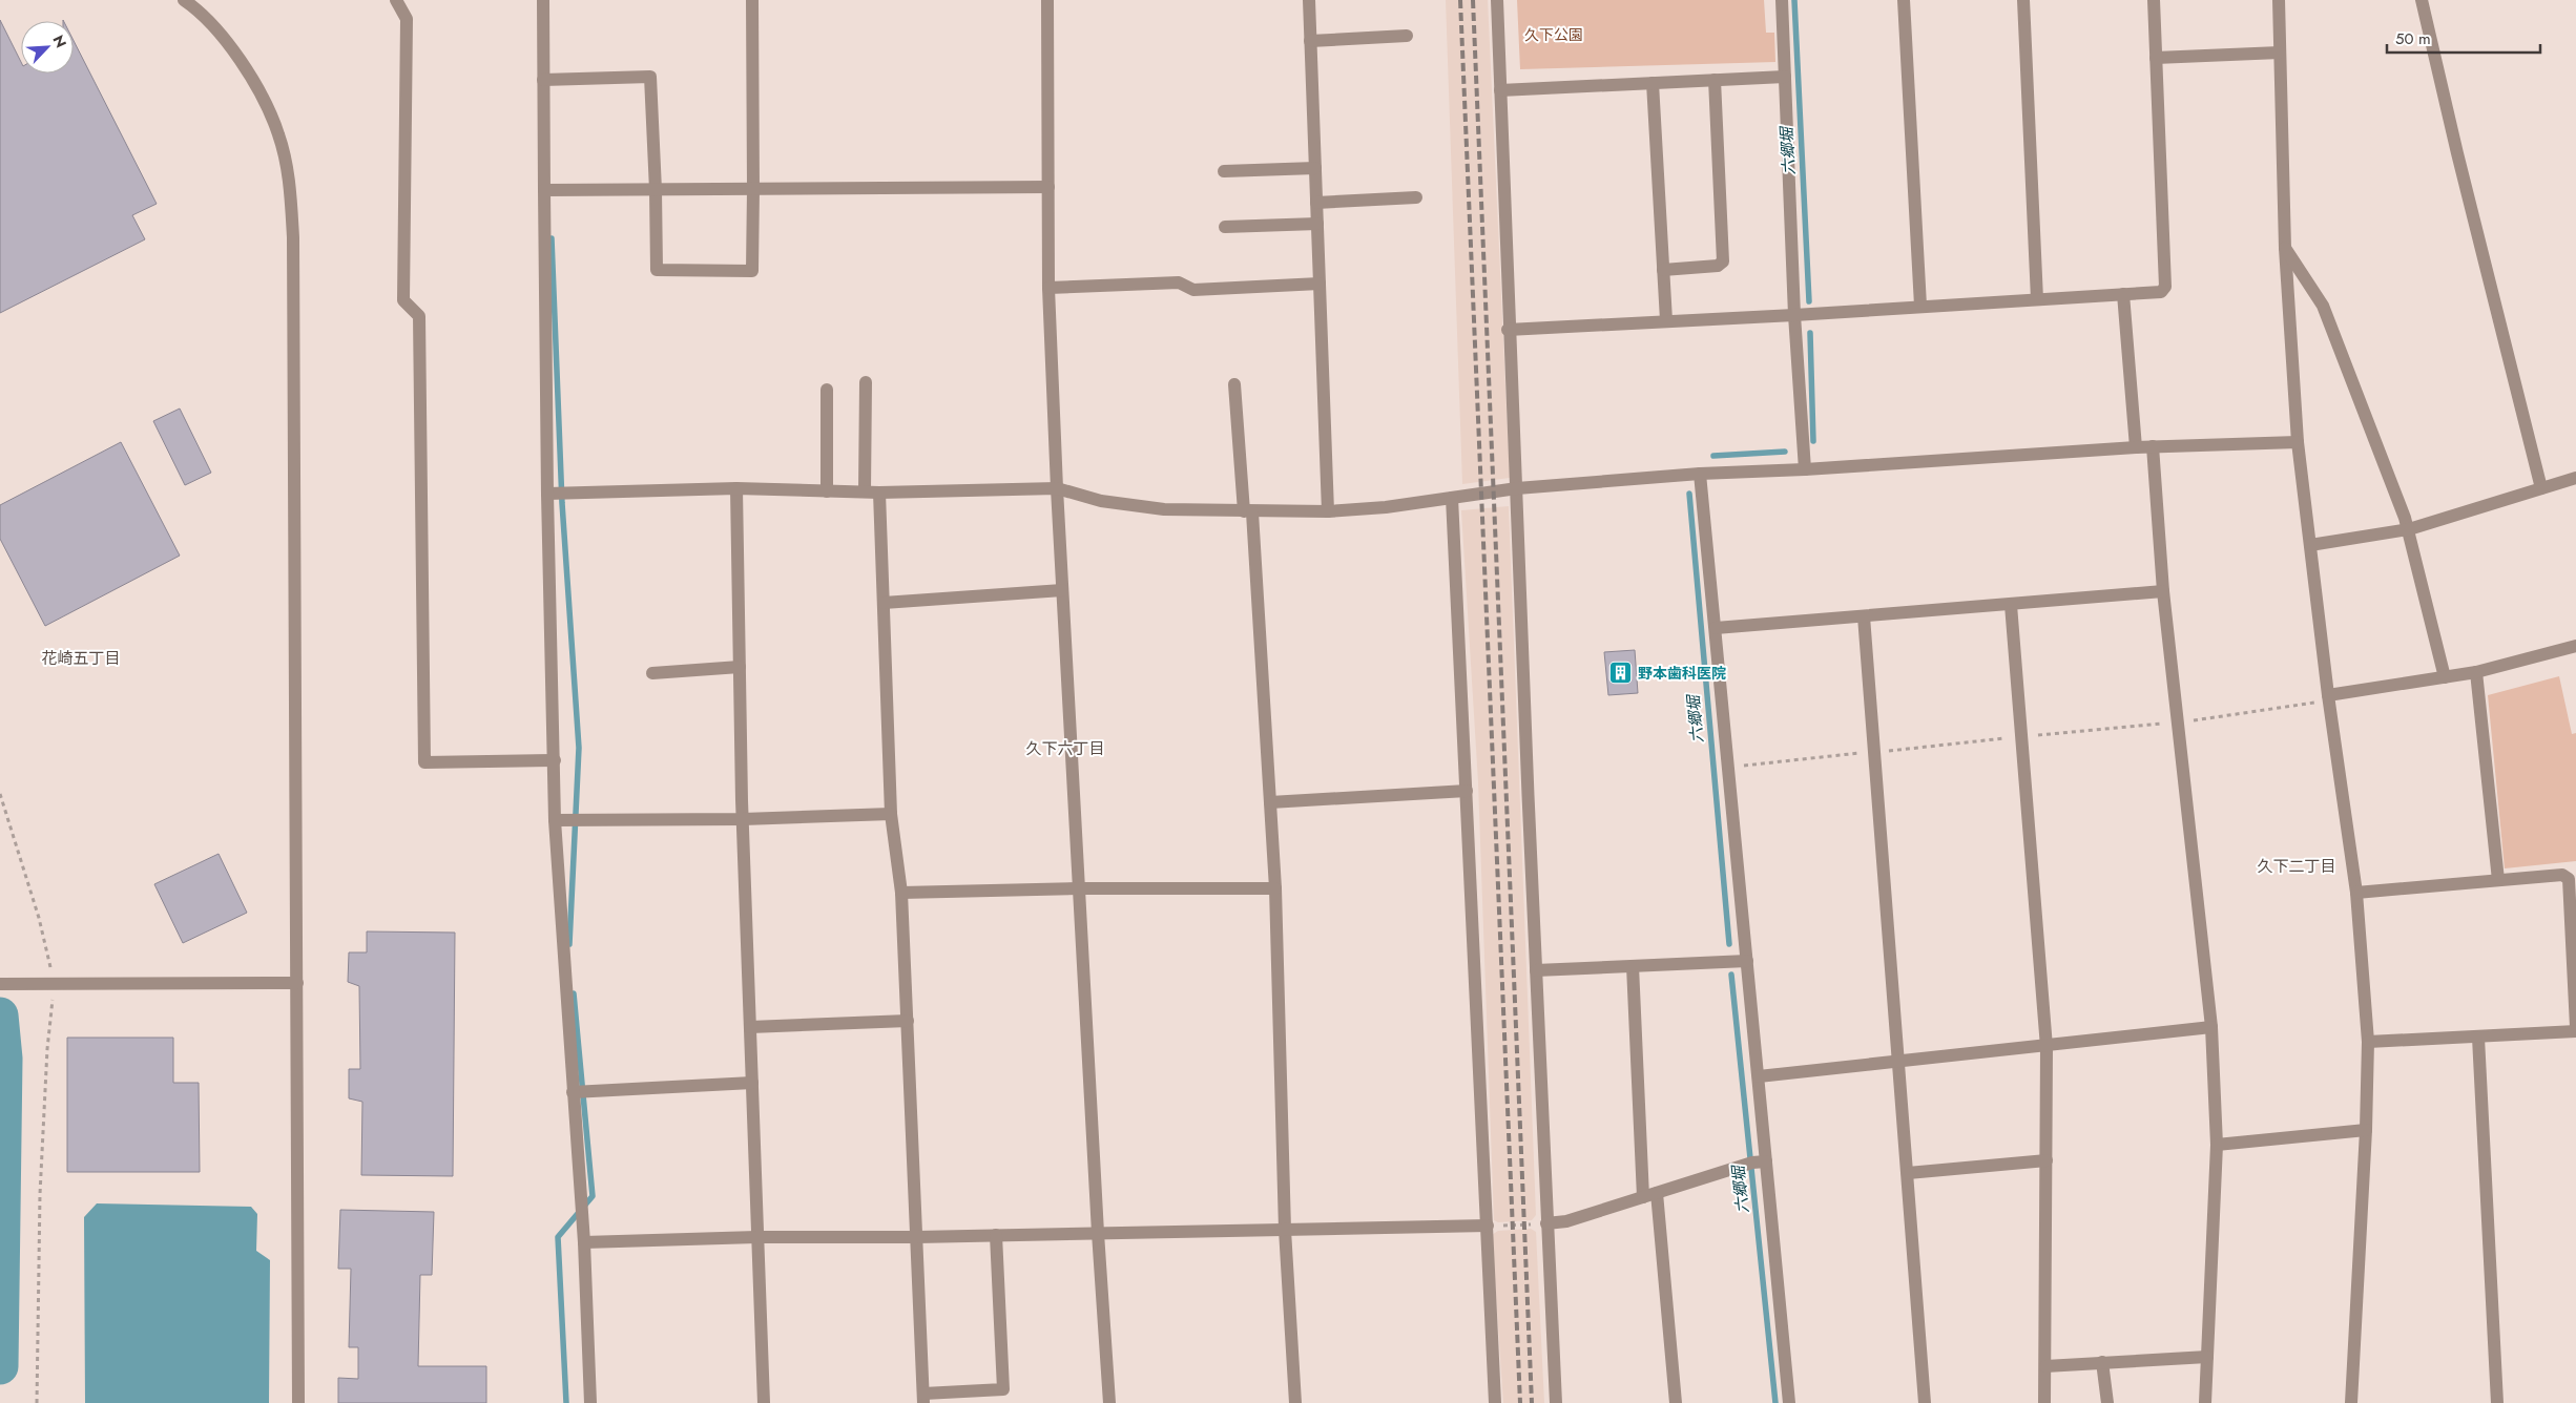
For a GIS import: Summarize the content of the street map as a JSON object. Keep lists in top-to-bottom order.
{
  "districts": ["花崎五丁目", "久下六丁目", "久下二丁目"],
  "water": ["六郷堀"],
  "parks": ["久下公園"],
  "places": {
    "building": ["野本歯科医院"]
  },
  "scale_bar": "50 m",
  "north": "top right"
}
